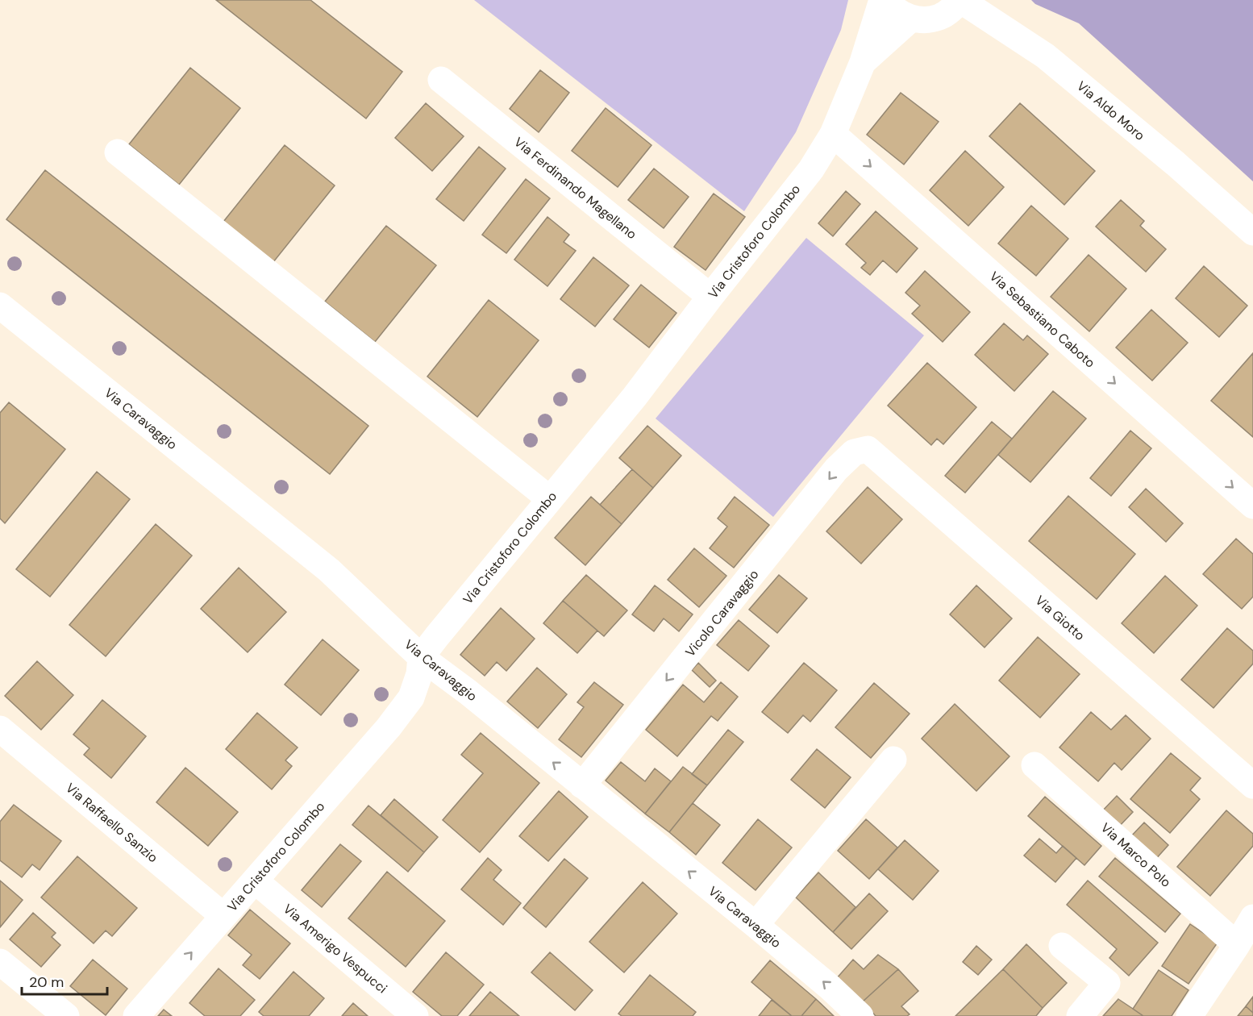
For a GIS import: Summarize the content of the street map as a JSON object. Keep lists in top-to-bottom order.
{
  "streets": {
    "street": [
      "Via Aldo Moro",
      "Via Ferdinando Magellano",
      "Via Cristoforo Colombo",
      "Via Sebastiano Caboto",
      "Via Caravaggio",
      "Vicolo Caravaggio",
      "Via Giotto",
      "Via Raffaello Sanzio",
      "Via Marco Polo",
      "Via Amerigo Vespucci"
    ]
  },
  "crossings": [
    ["Via Ferdinando Magellano", "Via Cristoforo Colombo"],
    ["Via Cristoforo Colombo", "Via Sebastiano Caboto"],
    ["Via Cristoforo Colombo", "Via Caravaggio"],
    ["Via Cristoforo Colombo", "Via Raffaello Sanzio"],
    ["Via Cristoforo Colombo", "Via Amerigo Vespucci"],
    ["Via Caravaggio", "Vicolo Caravaggio"],
    ["Vicolo Caravaggio", "Via Giotto"]
  ],
  "one_way": ["Via Sebastiano Caboto", "Via Caravaggio"],
  "scale_bar": "20 m"
}
